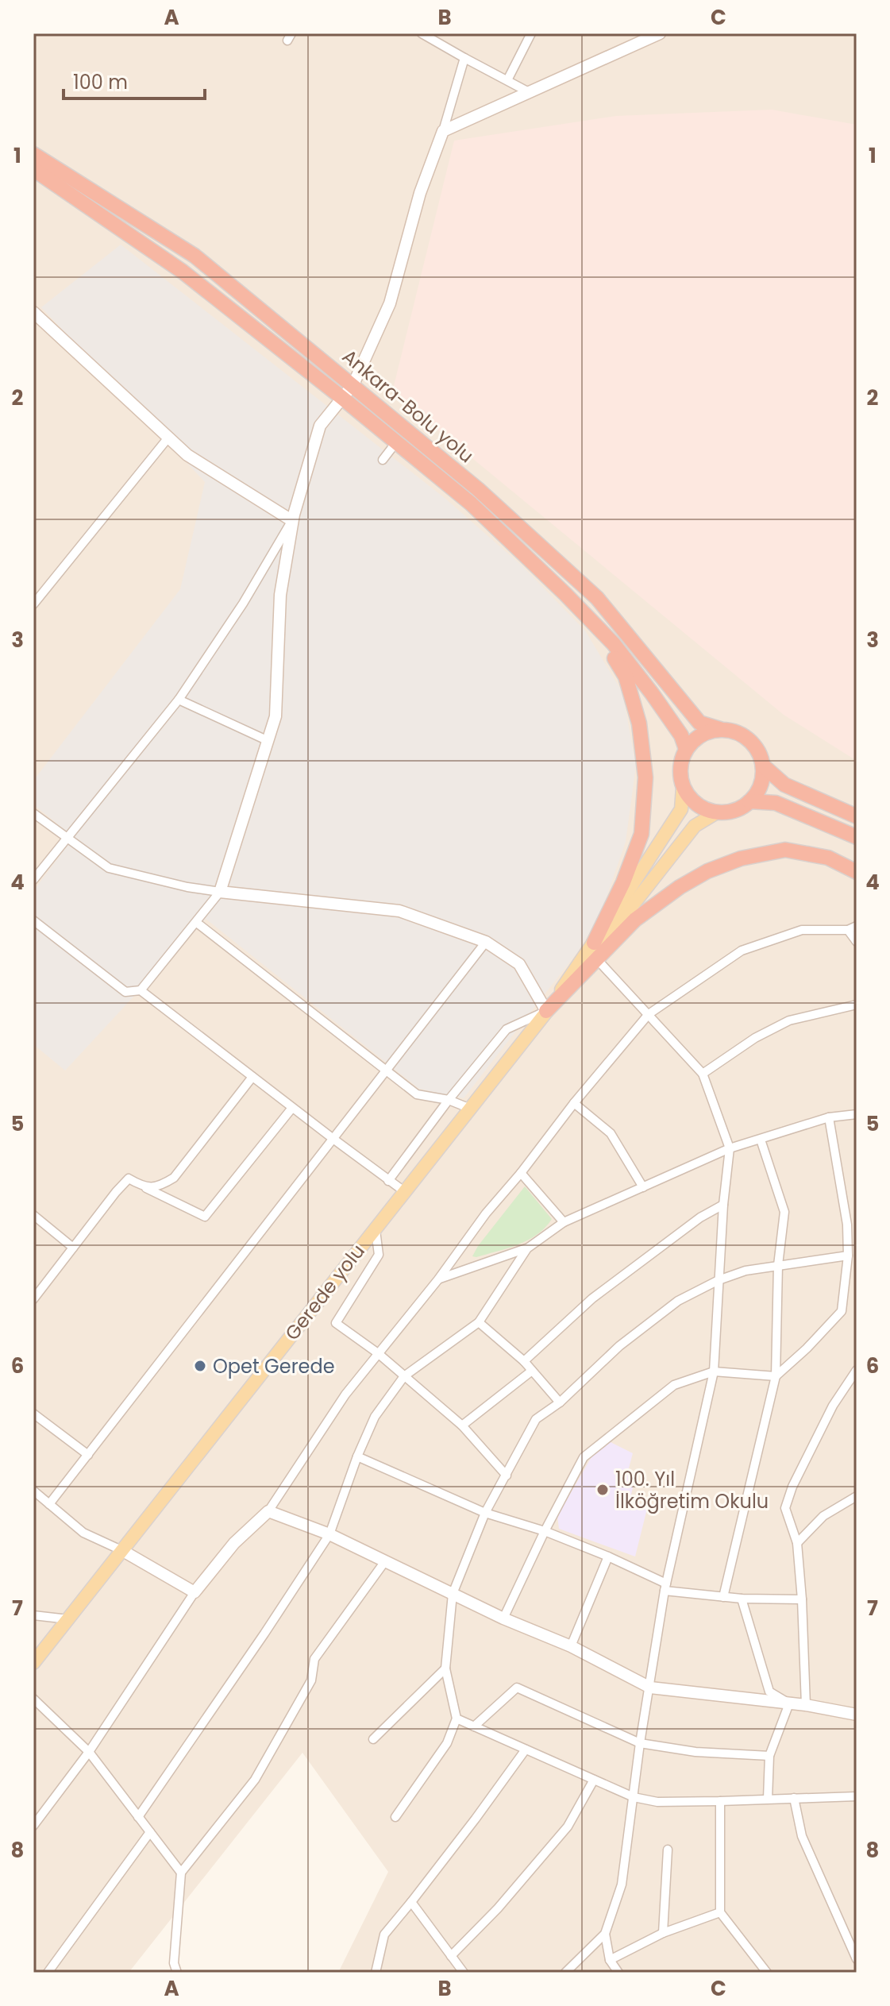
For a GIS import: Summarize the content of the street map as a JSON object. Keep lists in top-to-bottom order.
{
  "streets": {
    "highway": ["Ankara-Bolu yolu"],
    "main road": ["Gerede yolu"]
  },
  "places": ["Opet Gerede", "100. Yıl İlköğretim Okulu"],
  "scale_bar": "100 m",
  "grid": {
    "columns": ["A", "B", "C"],
    "rows": [
      "1",
      "2",
      "3",
      "4",
      "5",
      "6",
      "7",
      "8"
    ]
  }
}
